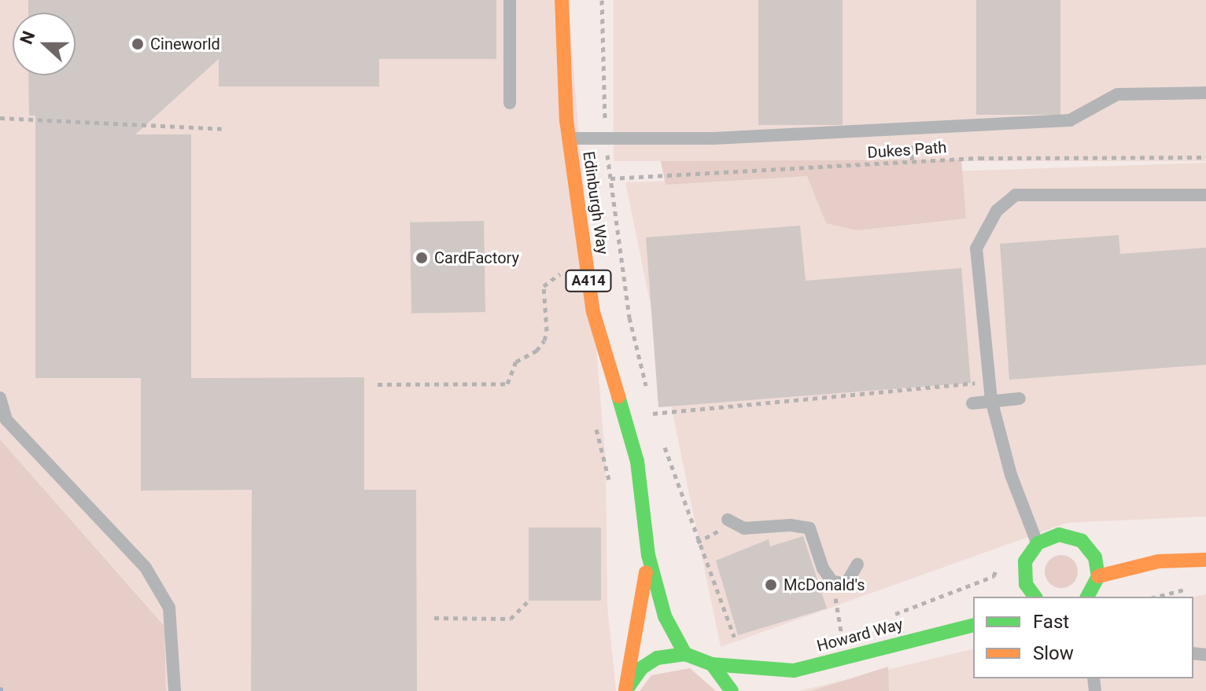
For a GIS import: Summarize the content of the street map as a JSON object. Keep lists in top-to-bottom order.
{
  "streets": {
    "main road": ["Edinburgh Way", "A414", "Howard Way"],
    "path": ["Dukes Path"]
  },
  "places": ["Cineworld", "CardFactory", "McDonald's"],
  "legend": ["Fast", "Slow"],
  "north": "left"
}
